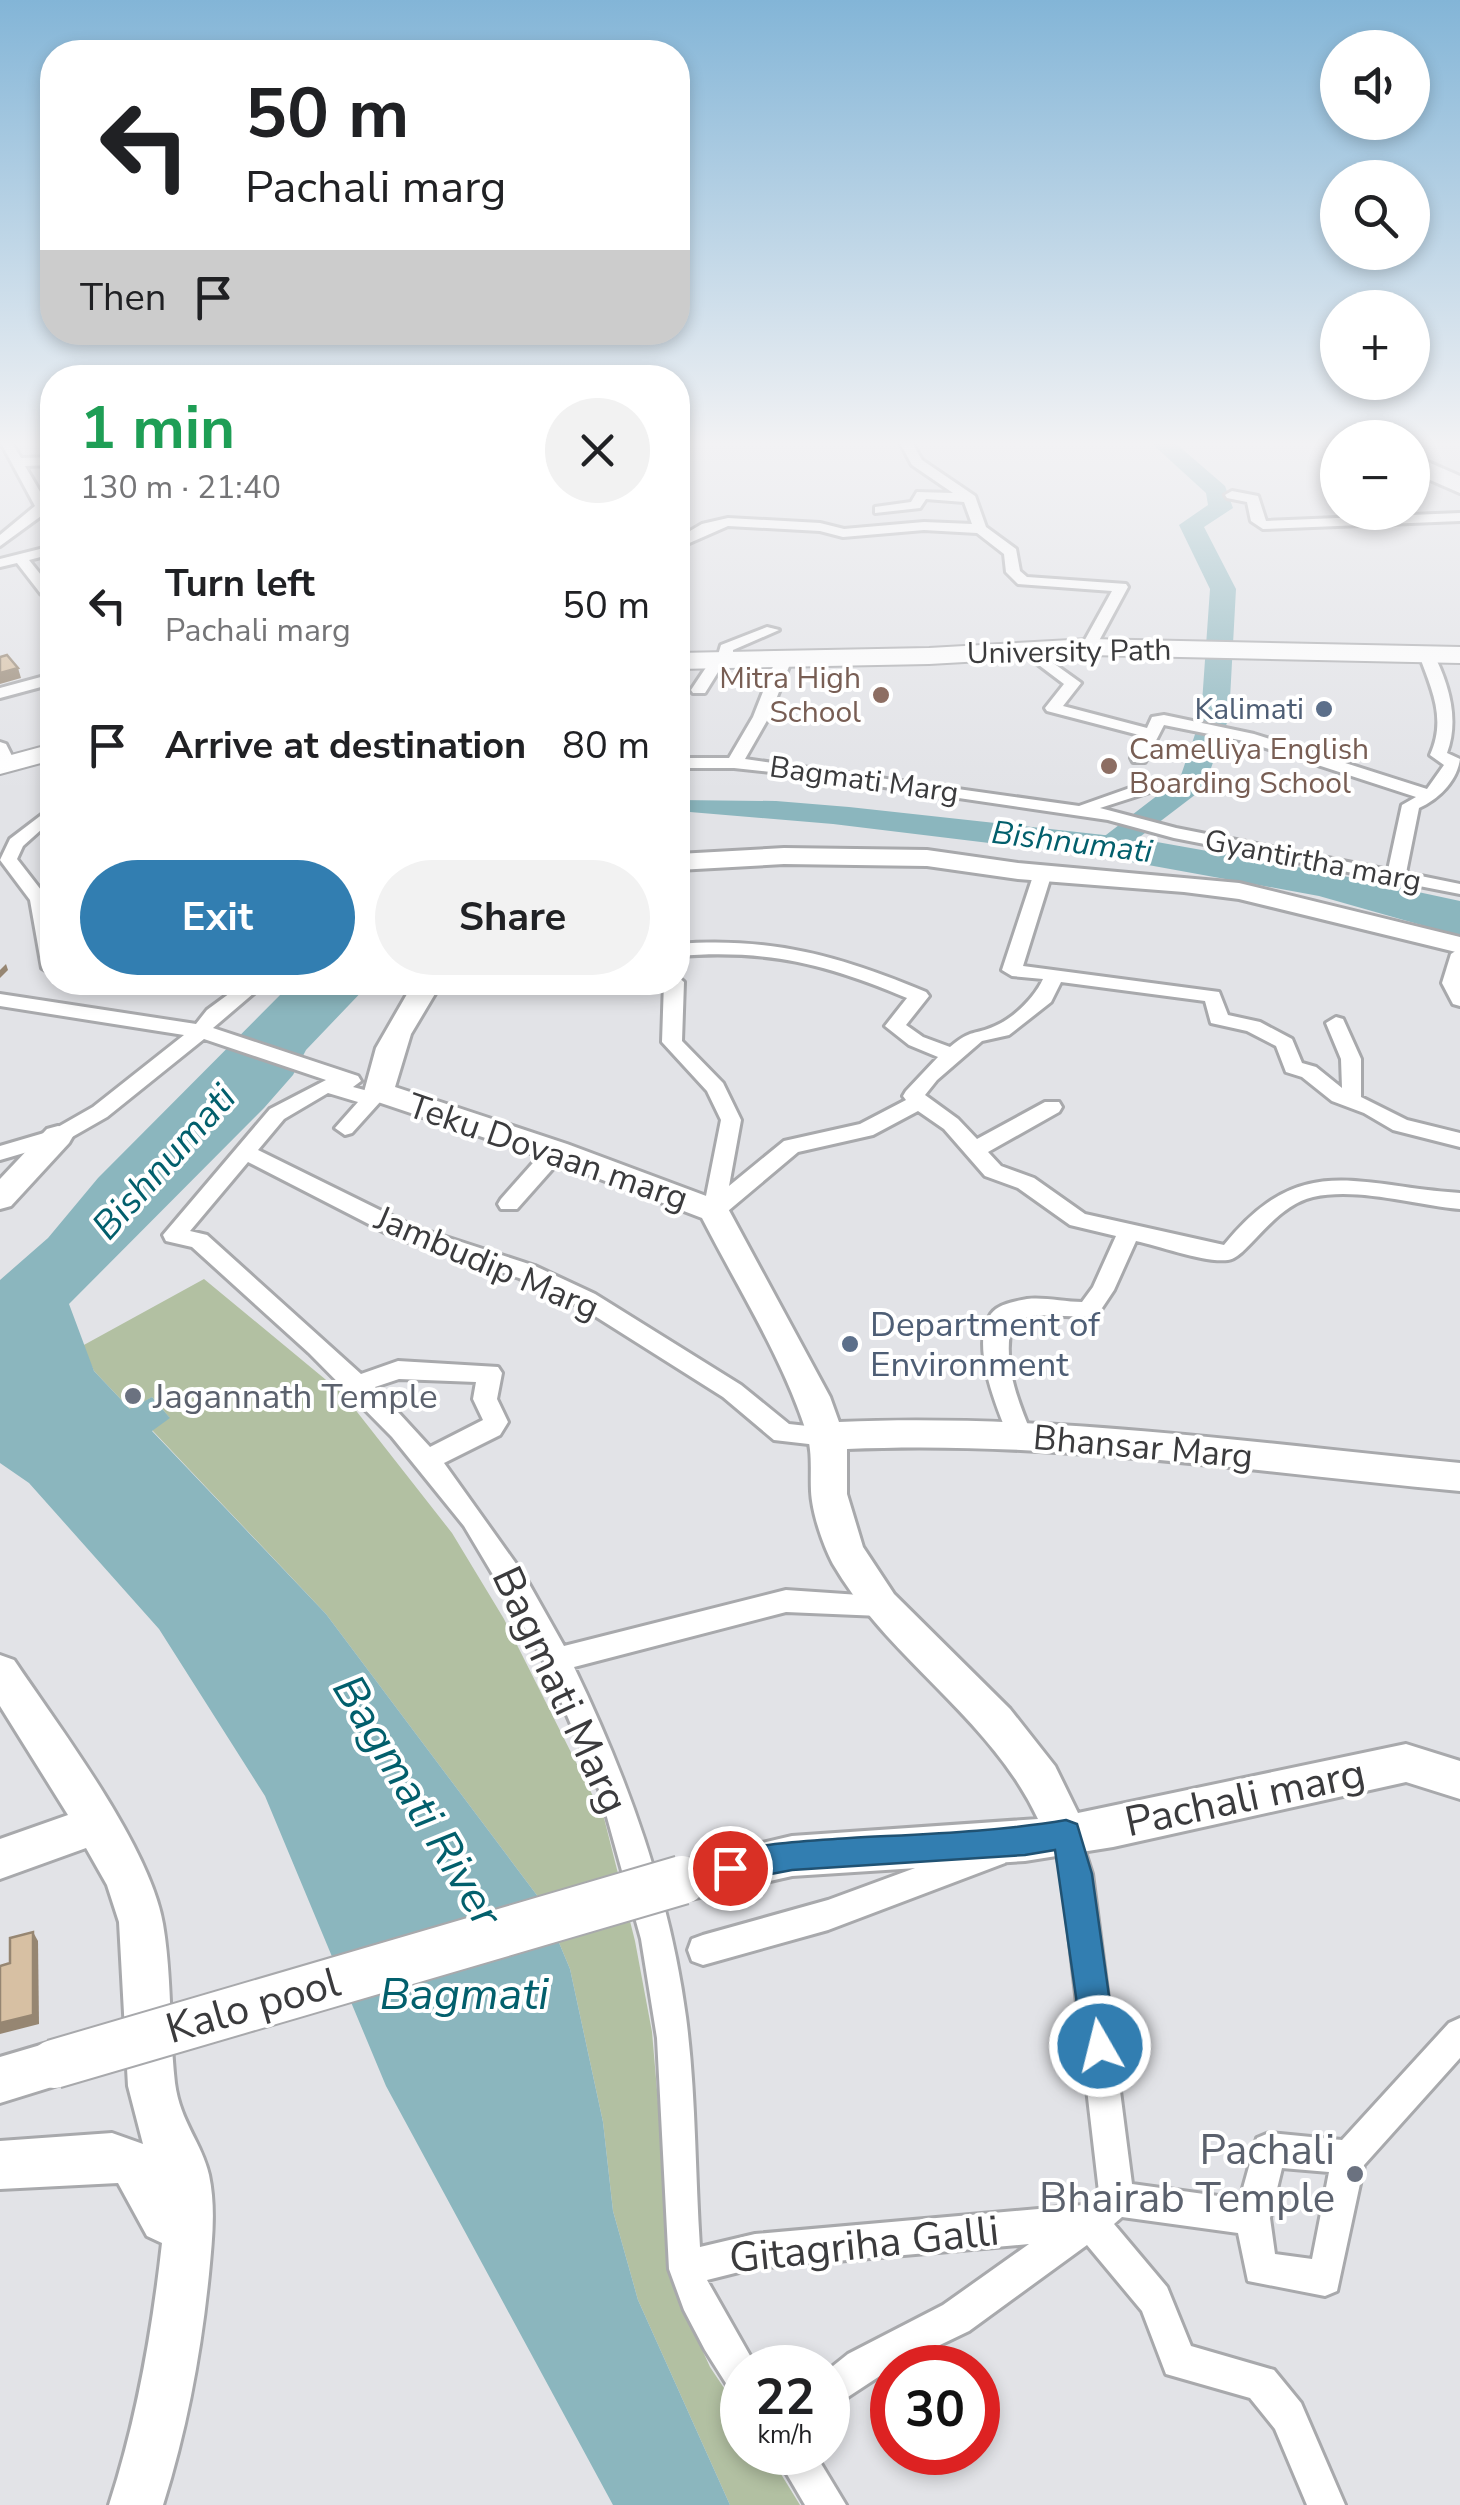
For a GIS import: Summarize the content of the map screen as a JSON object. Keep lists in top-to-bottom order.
{
  "streets": {
    "main road": [
      "University Path",
      "Teku Dovaan marg",
      "Bhansar Marg",
      "Pachali marg",
      "Kalo pool"
    ],
    "street": [
      "Bagmati Marg",
      "Gyantirtha marg",
      "Jambudip Marg",
      "Gitagriha Galli"
    ]
  },
  "crossings": [
    ["Bagmati Marg", "Gyantirtha marg"],
    ["Bagmati Marg", "Jambudip Marg"],
    ["Bagmati Marg", "Gitagriha Galli"],
    ["Teku Dovaan marg", "Jambudip Marg"],
    ["Teku Dovaan marg", "Bhansar Marg"],
    ["Teku Dovaan marg", "Pachali marg"],
    ["Jambudip Marg", "Bhansar Marg"],
    ["Pachali marg", "Kalo pool"]
  ],
  "water": ["Bishnumati", "Bagmati River", "Bagmati"],
  "places": [
    "Mitra High School",
    "Kalimati",
    "Camelliya English Boarding School",
    "Department of Environment",
    "Jagannath Temple",
    "Pachali Bhairab Temple"
  ],
  "page": {
    "map_buttons": ["+", "−"],
    "turn": ["50 m", "Pachali marg"],
    "then": "Then",
    "heading": ["1 min", "130 m · 21:40"],
    "list": [
      {
        "name": "Turn left",
        "note": "Pachali marg",
        "value": "50 m"
      },
      {
        "name": "Arrive at destination",
        "value": "80 m"
      }
    ],
    "buttons": ["Exit", "Share"],
    "speed": "22 km/h",
    "limit": "30"
  }
}
